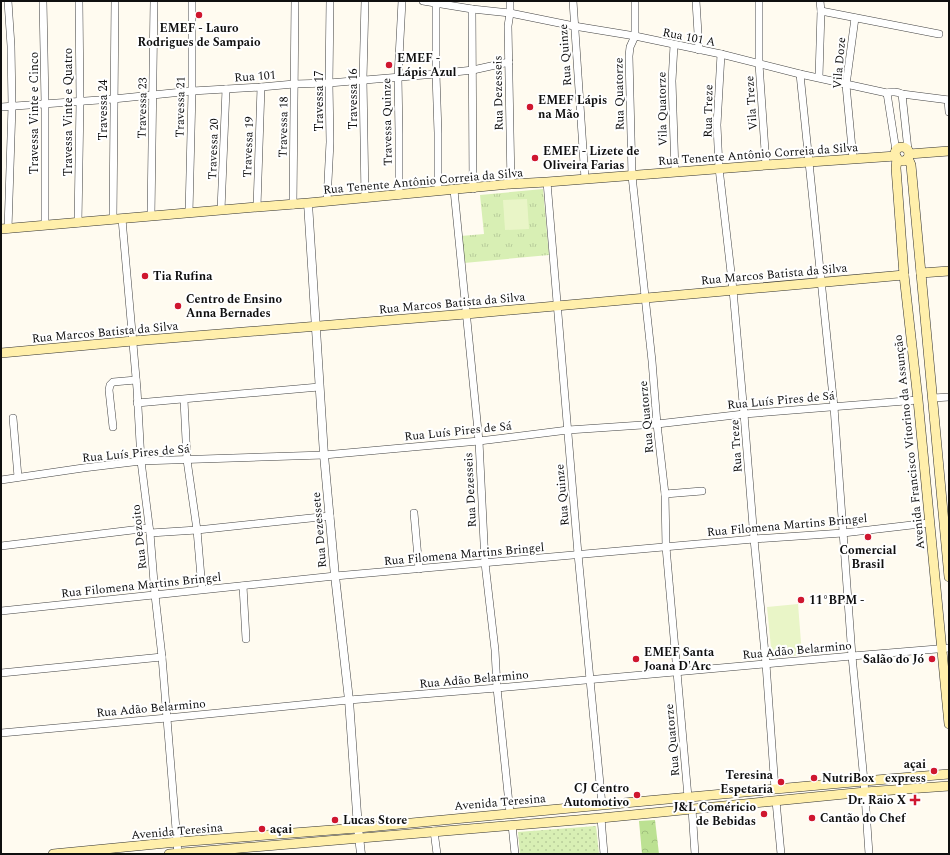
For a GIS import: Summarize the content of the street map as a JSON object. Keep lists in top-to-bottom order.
{
  "streets": {
    "main road": [
      "Rua Tenente Antônio Correia da Silva",
      "Rua Marcos Batista da Silva",
      "Avenida Francisco Vitorino da Assunção",
      "Avenida Teresina"
    ],
    "street": [
      "Rua 101 A",
      "Rua Quinze",
      "Vila Doze",
      "Rua 101",
      "Rua Dezesseis",
      "Rua Quatorze",
      "Travessa 16",
      "Travessa 17",
      "Vila Treze",
      "Travessa 21",
      "Travessa 23",
      "Vila Quatorze",
      "Travessa 24",
      "Rua Treze",
      "Travessa Vinte e Quatro",
      "Travessa Vinte e Cinco",
      "Travessa Quinze",
      "Travessa 18",
      "Travessa 19",
      "Travessa 20",
      "Rua Luís Pires de Sá",
      "Rua Filomena Martins Bringel",
      "Rua Dezessete",
      "Rua Dezoito",
      "Rua Adão Belarmino"
    ]
  },
  "crossings": [
    ["Rua 101 A", "Rua Quinze"],
    ["Rua 101 A", "Vila Doze"],
    ["Rua 101 A", "Rua Dezesseis"],
    ["Rua 101 A", "Rua Quatorze"],
    ["Rua 101 A", "Vila Treze"],
    ["Rua 101 A", "Vila Quatorze"],
    ["Rua 101 A", "Rua Treze"],
    ["Rua Quinze", "Rua Tenente Antônio Correia da Silva"],
    ["Rua Quinze", "Rua Marcos Batista da Silva"],
    ["Rua Quinze", "Rua Luís Pires de Sá"],
    ["Rua Quinze", "Rua Filomena Martins Bringel"],
    ["Rua Quinze", "Rua Adão Belarmino"],
    ["Rua Quinze", "Avenida Teresina"],
    ["Vila Doze", "Rua Tenente Antônio Correia da Silva"],
    ["Rua 101", "Rua Dezesseis"],
    ["Rua 101", "Travessa 16"],
    ["Rua 101", "Travessa 17"],
    ["Rua 101", "Travessa 21"],
    ["Rua 101", "Travessa 23"],
    ["Rua 101", "Travessa 24"],
    ["Rua 101", "Travessa Vinte e Quatro"],
    ["Rua 101", "Travessa Vinte e Cinco"],
    ["Rua 101", "Travessa Quinze"],
    ["Rua 101", "Travessa 18"],
    ["Rua 101", "Travessa 19"],
    ["Rua 101", "Travessa 20"],
    ["Rua Dezesseis", "Rua Tenente Antônio Correia da Silva"],
    ["Rua Dezesseis", "Rua Marcos Batista da Silva"],
    ["Rua Dezesseis", "Rua Luís Pires de Sá"],
    ["Rua Dezesseis", "Rua Filomena Martins Bringel"],
    ["Rua Dezesseis", "Rua Adão Belarmino"],
    ["Rua Dezesseis", "Avenida Teresina"],
    ["Rua Quatorze", "Rua Tenente Antônio Correia da Silva"],
    ["Rua Quatorze", "Rua Marcos Batista da Silva"],
    ["Rua Quatorze", "Rua Luís Pires de Sá"],
    ["Rua Quatorze", "Rua Filomena Martins Bringel"],
    ["Rua Quatorze", "Rua Adão Belarmino"],
    ["Rua Quatorze", "Avenida Teresina"],
    ["Travessa 16", "Rua Tenente Antônio Correia da Silva"],
    ["Travessa 17", "Rua Tenente Antônio Correia da Silva"],
    ["Vila Treze", "Rua Tenente Antônio Correia da Silva"],
    ["Travessa 21", "Rua Tenente Antônio Correia da Silva"],
    ["Travessa 23", "Rua Tenente Antônio Correia da Silva"],
    ["Vila Quatorze", "Rua Tenente Antônio Correia da Silva"],
    ["Travessa 24", "Rua Tenente Antônio Correia da Silva"],
    ["Travessa 24", "Rua Dezoito"],
    ["Rua Treze", "Rua Tenente Antônio Correia da Silva"],
    ["Rua Treze", "Rua Marcos Batista da Silva"],
    ["Rua Treze", "Rua Luís Pires de Sá"],
    ["Rua Treze", "Rua Filomena Martins Bringel"],
    ["Rua Treze", "Rua Adão Belarmino"],
    ["Rua Treze", "Avenida Teresina"],
    ["Travessa Vinte e Quatro", "Rua Tenente Antônio Correia da Silva"],
    ["Travessa Vinte e Cinco", "Rua Tenente Antônio Correia da Silva"],
    ["Travessa Quinze", "Rua Tenente Antônio Correia da Silva"],
    ["Travessa 18", "Rua Tenente Antônio Correia da Silva"],
    ["Travessa 19", "Rua Tenente Antônio Correia da Silva"],
    ["Travessa 20", "Rua Tenente Antônio Correia da Silva"],
    ["Rua Tenente Antônio Correia da Silva", "Avenida Francisco Vitorino da Assunção"],
    ["Rua Tenente Antônio Correia da Silva", "Rua Dezessete"],
    ["Rua Tenente Antônio Correia da Silva", "Rua Dezoito"],
    ["Rua Marcos Batista da Silva", "Avenida Francisco Vitorino da Assunção"],
    ["Rua Marcos Batista da Silva", "Rua Dezessete"],
    ["Rua Marcos Batista da Silva", "Rua Dezoito"],
    ["Rua Luís Pires de Sá", "Avenida Francisco Vitorino da Assunção"],
    ["Rua Luís Pires de Sá", "Rua Dezessete"],
    ["Rua Luís Pires de Sá", "Rua Dezoito"],
    ["Avenida Francisco Vitorino da Assunção", "Rua Filomena Martins Bringel"],
    ["Avenida Francisco Vitorino da Assunção", "Rua Adão Belarmino"],
    ["Rua Filomena Martins Bringel", "Rua Dezessete"],
    ["Rua Filomena Martins Bringel", "Rua Dezoito"],
    ["Rua Dezessete", "Rua Adão Belarmino"],
    ["Rua Dezessete", "Avenida Teresina"],
    ["Rua Dezoito", "Rua Adão Belarmino"],
    ["Rua Dezoito", "Avenida Teresina"]
  ],
  "places": {
    "other": [
      "EMEF - Lauro Rodrigues de Sampaio",
      "EMEF - Lápis Azul",
      "EMEF Lápis na Mão",
      "EMEF - Lizete de Oliveira Farias",
      "Tia Rufina",
      "Centro de Ensino Anna Bernades",
      "Comercial Brasil",
      "11°BPM -",
      "EMEF Santa Joana D'Arc",
      "Salão do Jó",
      "açai express",
      "NutriBox",
      "Teresina Espetaria",
      "CJ Centro Automotivo",
      "J&L Coméricio de Bebidas",
      "Cantão do Chef",
      "Lucas Store",
      "açai"
    ],
    "health": ["Dr. Raio X"]
  }
}
